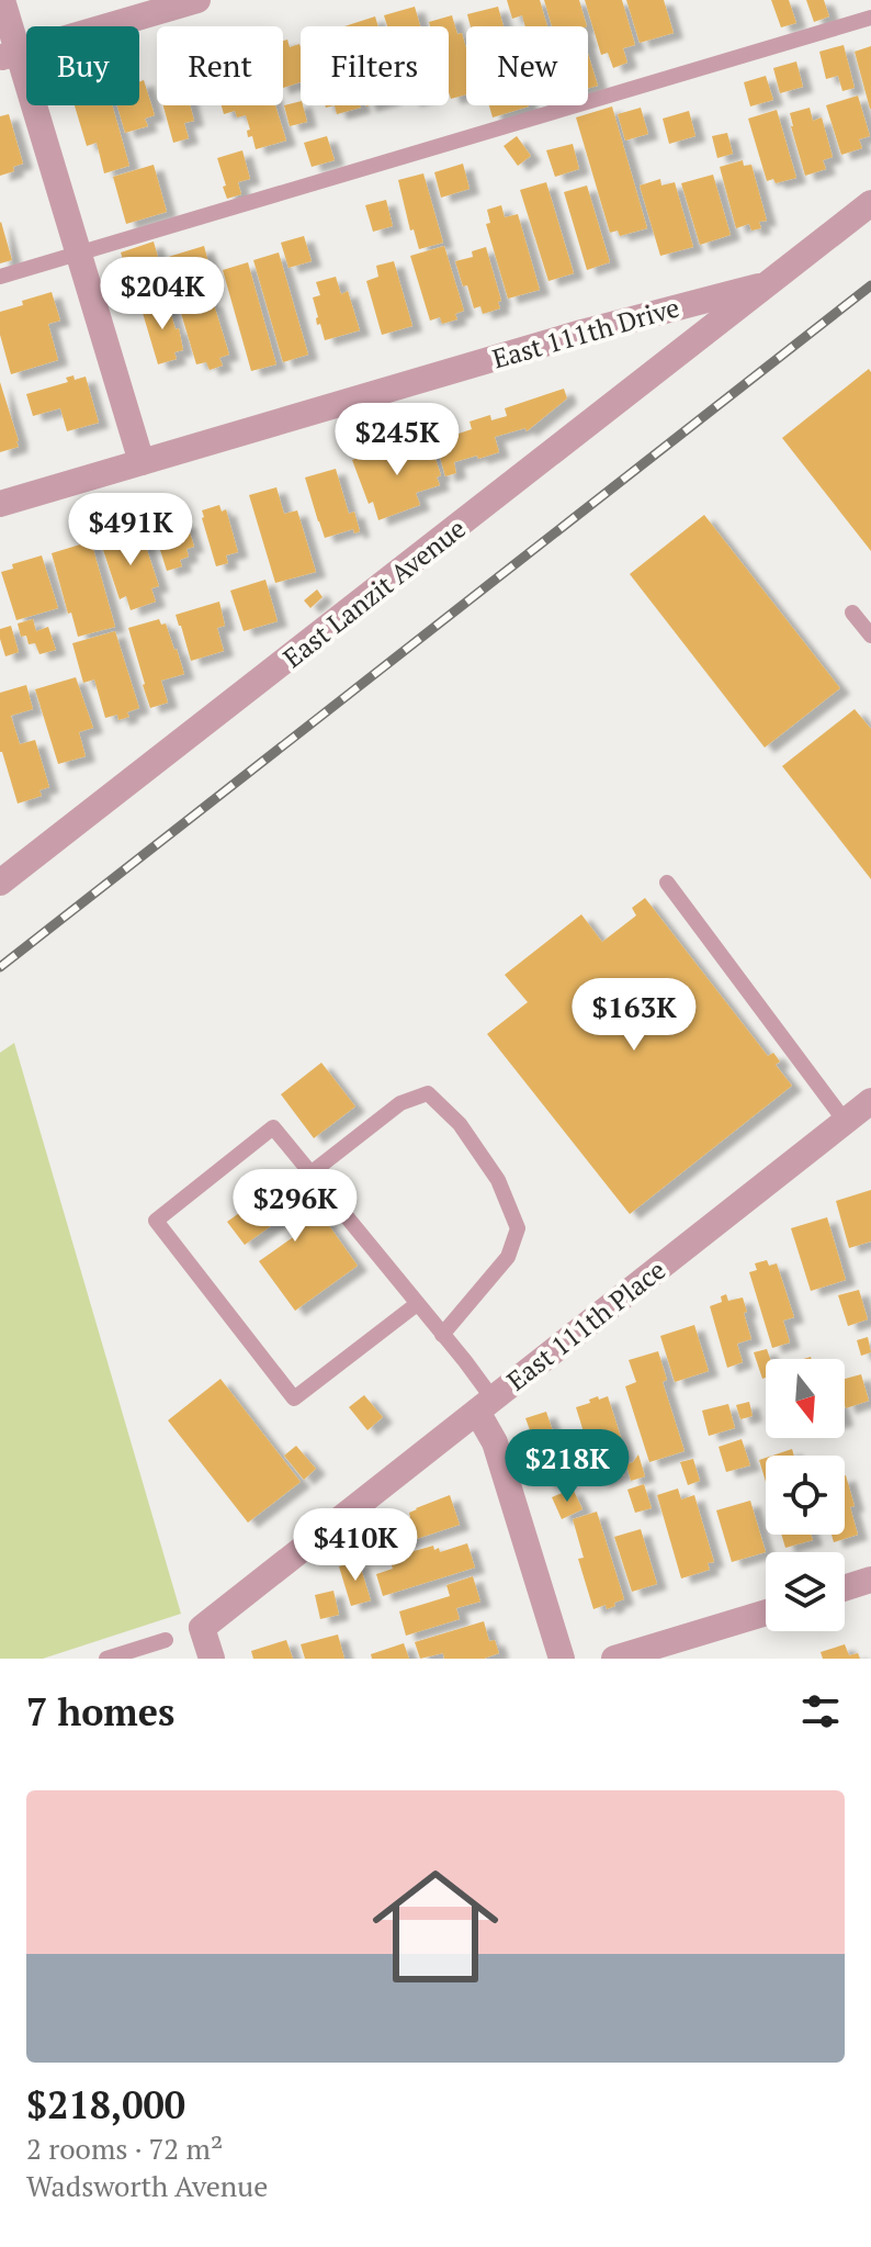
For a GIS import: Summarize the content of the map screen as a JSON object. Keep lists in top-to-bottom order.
{
  "streets": {
    "street": ["East 111th Drive", "East Lanzit Avenue", "East 111th Place"]
  },
  "crossings": [
    ["East 111th Drive", "East Lanzit Avenue"]
  ],
  "north": "bottom",
  "page": {
    "chip": [
      "Buy",
      "Rent",
      "Filters",
      "New"
    ],
    "price": [
      "$204K",
      "$245K",
      "$491K",
      "$163K",
      "$296K",
      "$218K",
      "$410K"
    ],
    "heading": "7 homes",
    "list": [
      {
        "name": "$218,000",
        "note": "2 rooms · 72 m² · Wadsworth Avenue"
      }
    ]
  }
}
